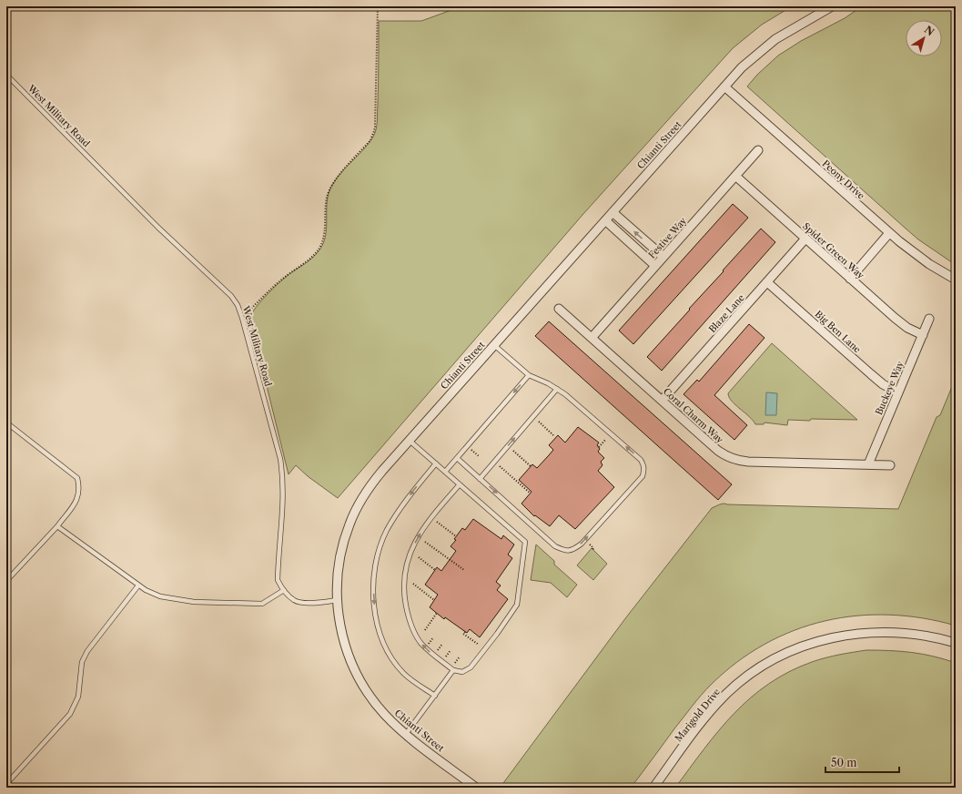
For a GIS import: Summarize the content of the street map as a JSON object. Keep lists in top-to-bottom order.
{
  "streets": {
    "street": [
      "Chianti Street",
      "Peony Drive",
      "Festive Way",
      "Spider Green Way",
      "Blaze Lane",
      "Big Ben Lane",
      "Buckeye Way",
      "Coral Charm Way",
      "Marigold Drive"
    ],
    "lane": ["West Military Road"]
  },
  "crossings": [
    ["Chianti Street", "Peony Drive"],
    ["Festive Way", "Spider Green Way"],
    ["Festive Way", "Coral Charm Way"],
    ["Spider Green Way", "Blaze Lane"],
    ["Spider Green Way", "Buckeye Way"],
    ["Blaze Lane", "Big Ben Lane"],
    ["Blaze Lane", "Coral Charm Way"],
    ["Big Ben Lane", "Buckeye Way"],
    ["Buckeye Way", "Coral Charm Way"]
  ],
  "scale_bar": "50 m",
  "north": "top right"
}
